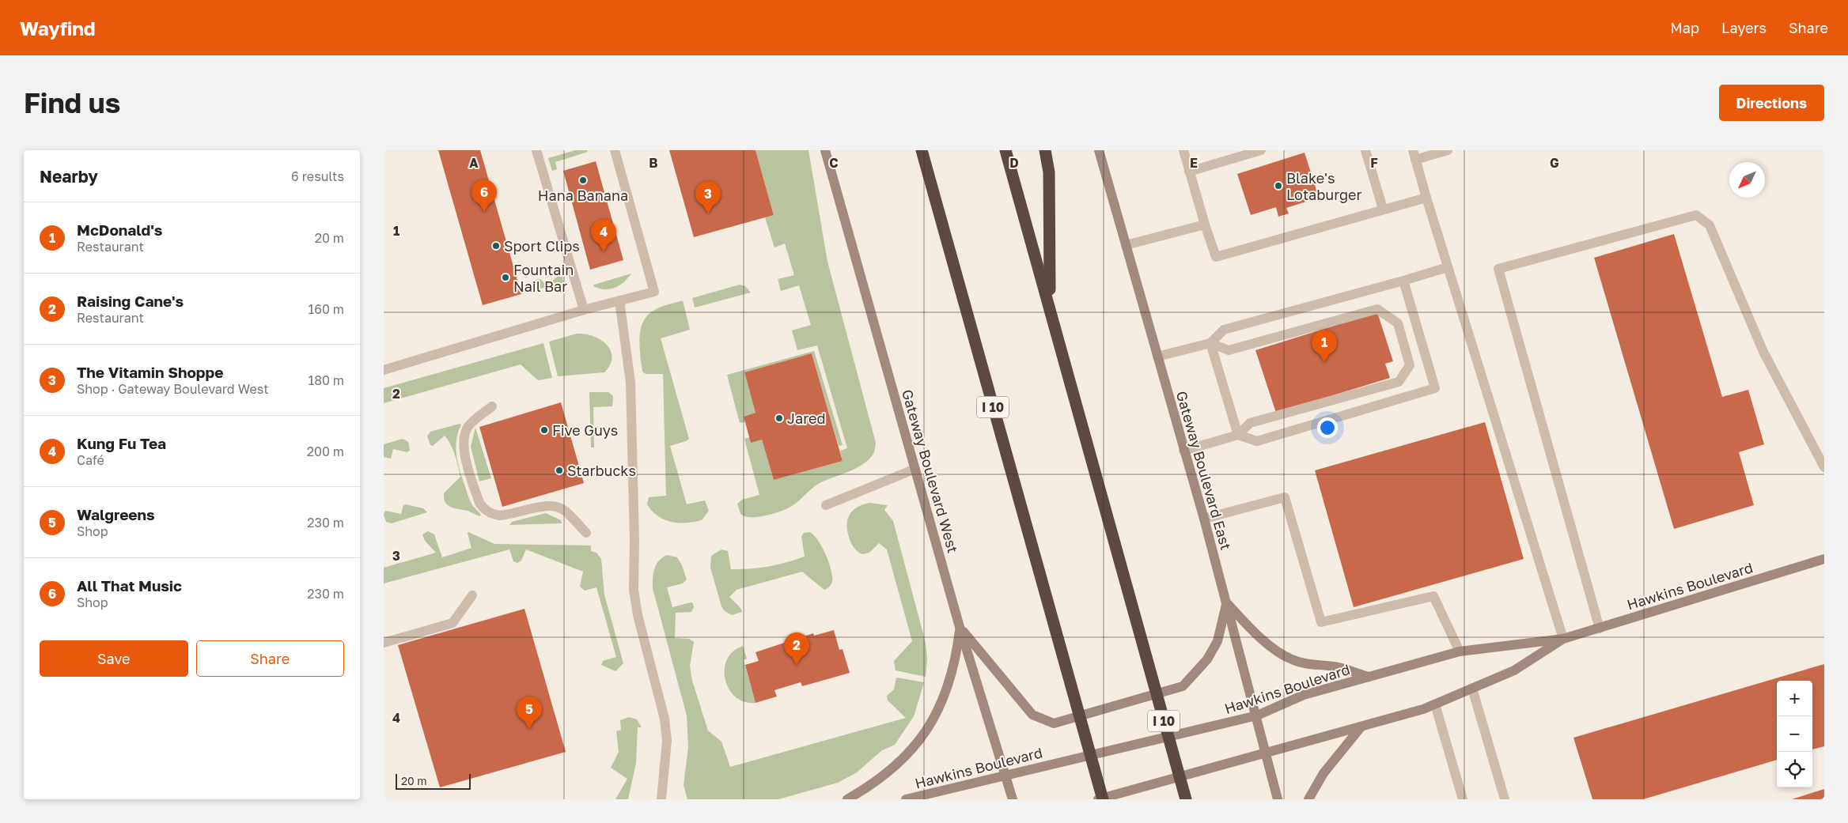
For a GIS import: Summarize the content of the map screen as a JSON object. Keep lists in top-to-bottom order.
{
  "streets": {
    "highway": ["I 10"],
    "main road": ["Gateway Boulevard East", "Gateway Boulevard West", "Hawkins Boulevard"]
  },
  "crossings": [
    ["Gateway Boulevard East", "Hawkins Boulevard"],
    ["Gateway Boulevard West", "Hawkins Boulevard"]
  ],
  "places": [
    "Hana Banana",
    "Blake's Lotaburger",
    "Sport Clips",
    "Fountain Nail Bar",
    "Jared",
    "Five Guys",
    "Starbucks"
  ],
  "scale_bar": "20 m",
  "north": "bottom left",
  "page": {
    "header": "Wayfind",
    "nav": ["Map", "Layers", "Share"],
    "buttons": [
      "Directions",
      ["Save", "Share"]
    ],
    "title": "Find us",
    "heading": ["Nearby", "6 results"],
    "pins": [
      "6",
      "3",
      "4",
      "1",
      "2",
      "5"
    ],
    "list": [
      {
        "mark": "1",
        "name": "McDonald's",
        "note": "Restaurant",
        "value": "20 m"
      },
      {
        "mark": "2",
        "name": "Raising Cane's",
        "note": "Restaurant",
        "value": "160 m"
      },
      {
        "mark": "3",
        "name": "The Vitamin Shoppe",
        "note": "Shop · Gateway Boulevard West",
        "value": "180 m"
      },
      {
        "mark": "4",
        "name": "Kung Fu Tea",
        "note": "Café",
        "value": "200 m"
      },
      {
        "mark": "5",
        "name": "Walgreens",
        "note": "Shop",
        "value": "230 m"
      },
      {
        "mark": "6",
        "name": "All That Music",
        "note": "Shop",
        "value": "230 m"
      }
    ],
    "map_buttons": ["+", "−"],
    "scale": "20 m"
  },
  "grid": {
    "columns": [
      "A",
      "B",
      "C",
      "D",
      "E",
      "F",
      "G"
    ],
    "rows": [
      "1",
      "2",
      "3",
      "4"
    ]
  }
}
